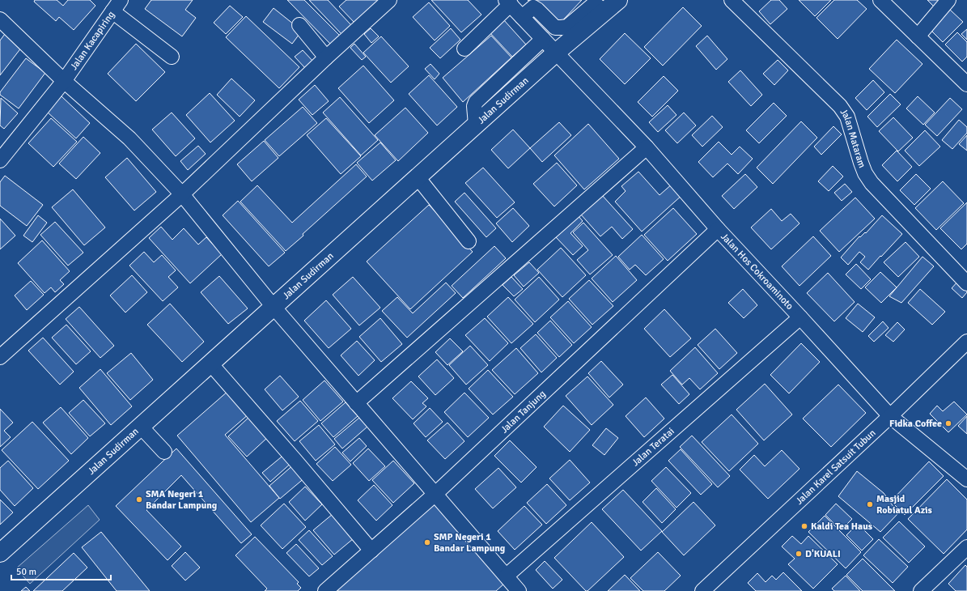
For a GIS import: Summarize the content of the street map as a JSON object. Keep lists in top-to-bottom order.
{
  "streets": {
    "main road": ["Jalan Sudirman"],
    "street": [
      "Jalan Kacapiring",
      "Jalan Mataram",
      "Jalan Hos Cokroaminoto",
      "Jalan Tanjung",
      "Jalan Teratai",
      "Jalan Karel Satsuit Tubun"
    ]
  },
  "crossings": [
    ["Jalan Sudirman", "Jalan Hos Cokroaminoto"],
    ["Jalan Hos Cokroaminoto", "Jalan Tanjung"],
    ["Jalan Hos Cokroaminoto", "Jalan Teratai"],
    ["Jalan Hos Cokroaminoto", "Jalan Karel Satsuit Tubun"]
  ],
  "places": [
    "Fidka Coffee",
    "SMA Negeri 1 Bandar Lampung",
    "Masjid Robiatul Azis",
    "Kaldi Tea Haus",
    "SMP Negeri 1 Bandar Lampung",
    "D'KUALI"
  ],
  "scale_bar": "50 m"
}
